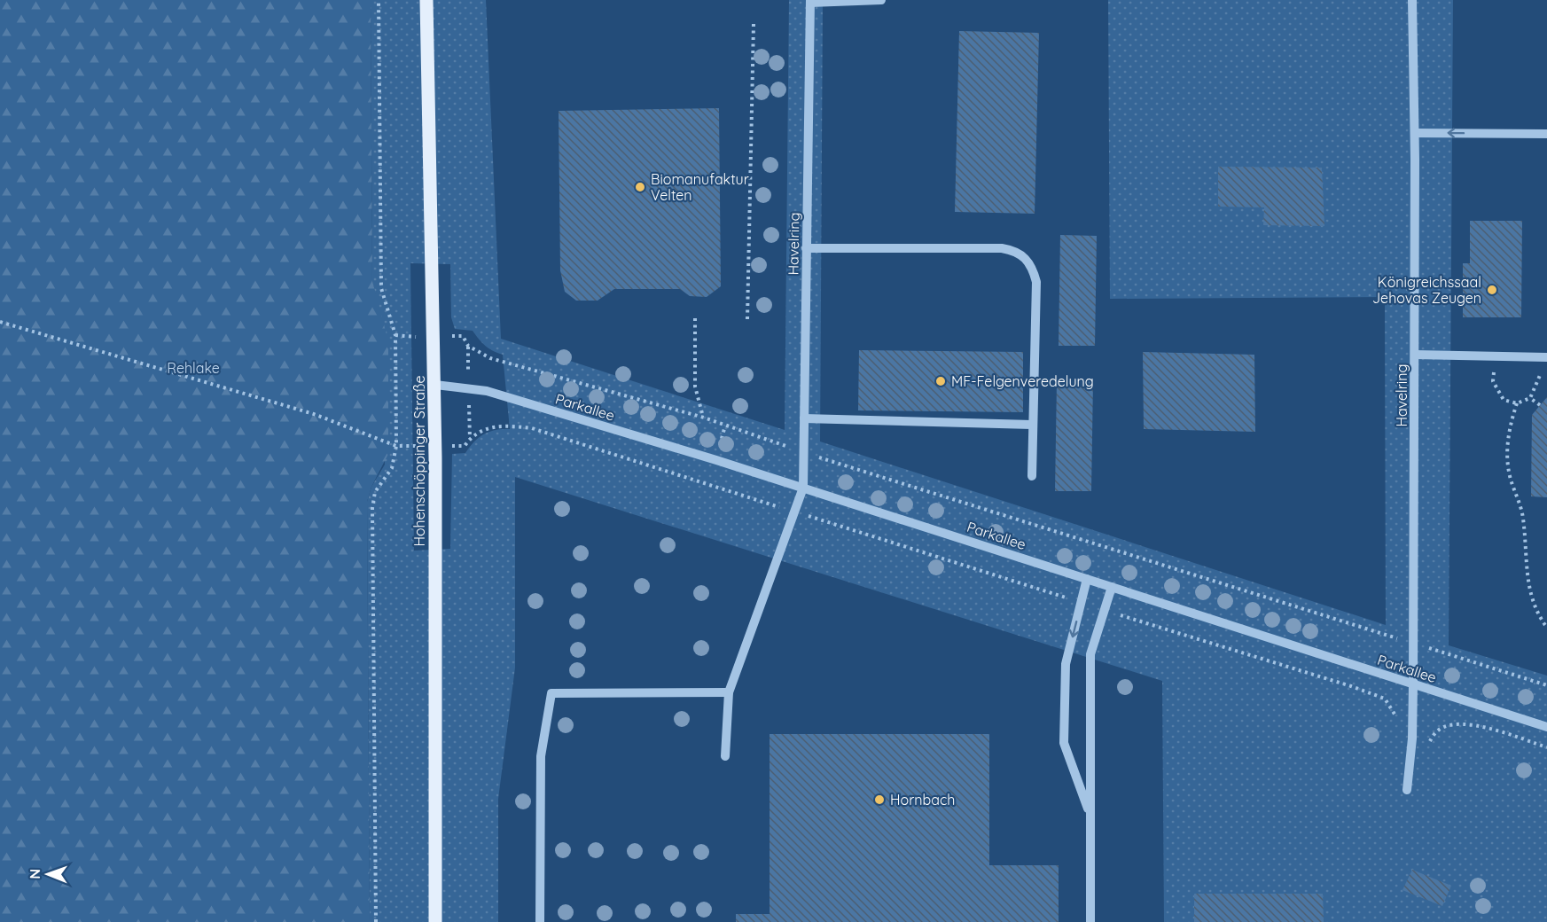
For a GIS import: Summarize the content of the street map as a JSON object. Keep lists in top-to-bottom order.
{
  "streets": {
    "main road": ["Hohenschöppinger Straße"],
    "street": ["Havelring", "Parkallee"]
  },
  "crossings": [
    ["Havelring", "Parkallee"],
    ["Parkallee", "Hohenschöppinger Straße"]
  ],
  "parks": ["Rehlake"],
  "places": [
    "Biomanufaktur Velten",
    "Königreichssaal Jehovas Zeugen",
    "MF-Felgenveredelung",
    "Hornbach"
  ],
  "north": "left"
}
